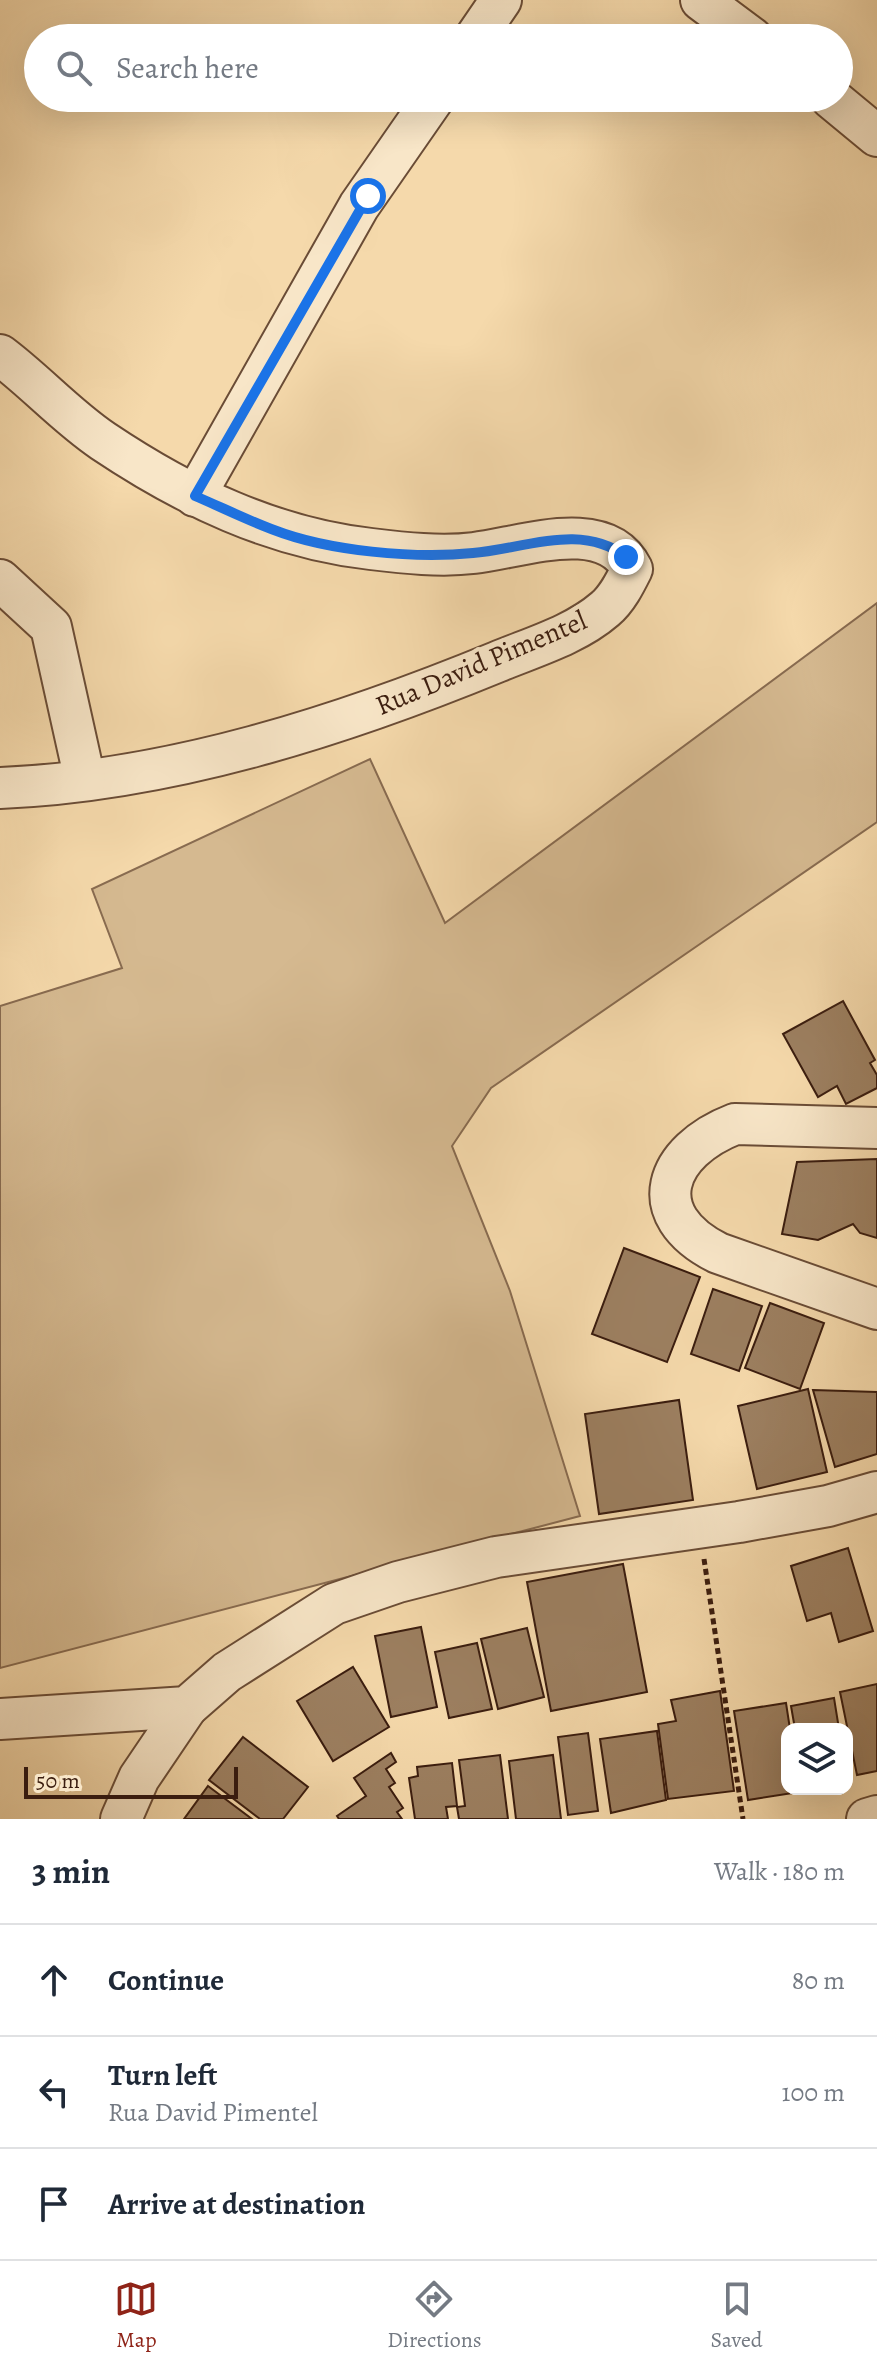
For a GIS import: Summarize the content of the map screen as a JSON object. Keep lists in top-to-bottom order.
{
  "streets": {
    "street": ["Rua David Pimentel"]
  },
  "scale_bar": "50 m",
  "page": {
    "search": "Search here",
    "scale": "50 m",
    "heading": ["3 min", "Walk · 180 m"],
    "list": [
      ["Continue", "80 m"],
      ["Turn left", "Rua David Pimentel", "100 m"],
      "Arrive at destination"
    ],
    "nav": ["Map", "Directions", "Saved"]
  }
}
